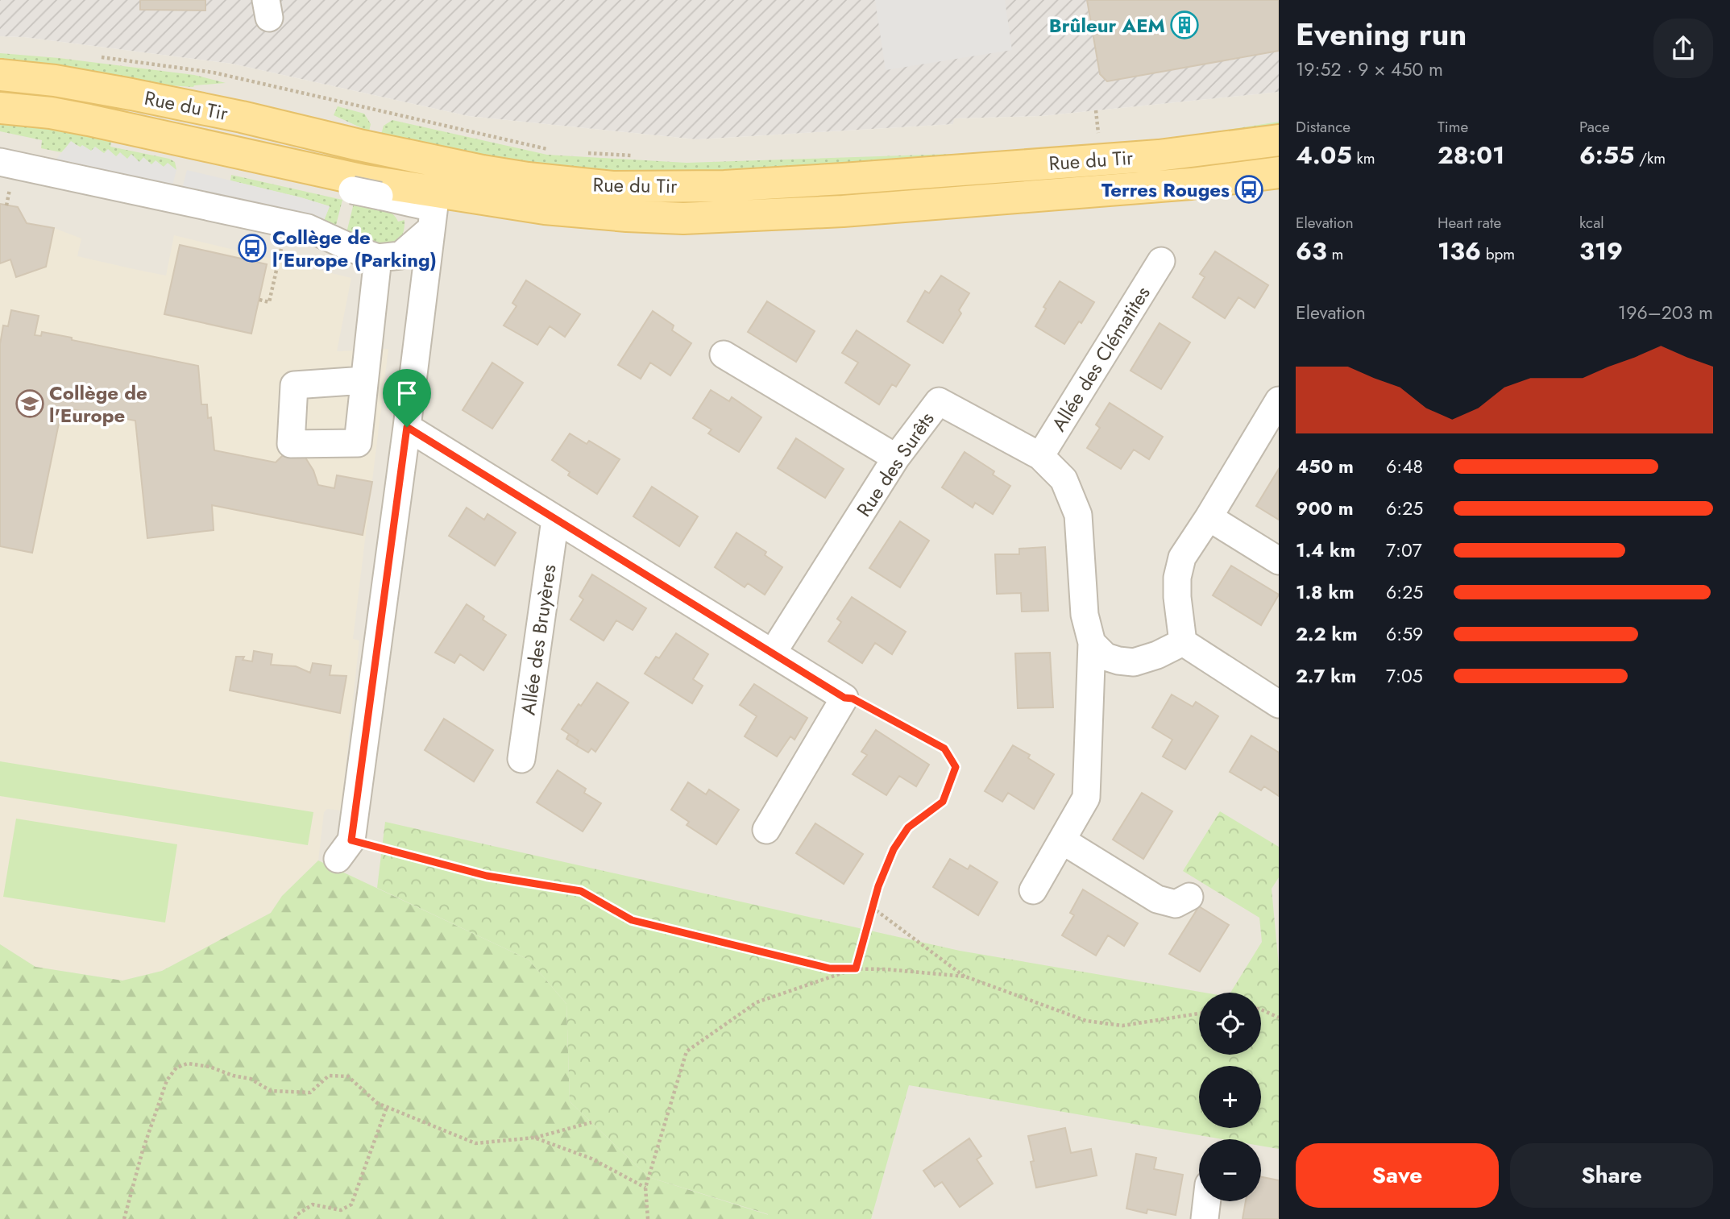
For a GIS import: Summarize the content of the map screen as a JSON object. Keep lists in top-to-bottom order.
{
  "streets": {
    "main road": ["Rue du Tir"],
    "street": ["Allée des Clématites", "Rue des Surêts", "Allée des Bruyères"]
  },
  "crossings": [
    ["Allée des Clématites", "Rue des Surêts"]
  ],
  "places": {
    "building": ["Brûleur AEM"],
    "bus stop": ["Terres Rouges", "Collège de l'Europe (Parking)"],
    "school or university": ["Collège de l'Europe"]
  },
  "page": {
    "heading": ["Evening run", "19:52 · 9 × 450 m"],
    "stats": [
      ["Distance", "4.05 km"],
      ["Time", "28:01"],
      ["Pace", "6:55 /km"],
      ["Elevation", "63 m"],
      ["Heart rate", "136 bpm"],
      ["kcal", "319"]
    ],
    "chart": ["Elevation", "196–203 m"],
    "list": [
      {
        "name": "450 m",
        "note": "6:48"
      },
      {
        "name": "900 m",
        "note": "6:25"
      },
      {
        "name": "1.4 km",
        "note": "7:07"
      },
      {
        "name": "1.8 km",
        "note": "6:25"
      },
      {
        "name": "2.2 km",
        "note": "6:59"
      },
      {
        "name": "2.7 km",
        "note": "7:05"
      }
    ],
    "map_buttons": ["+", "−"],
    "buttons": ["Save", "Share"]
  }
}
